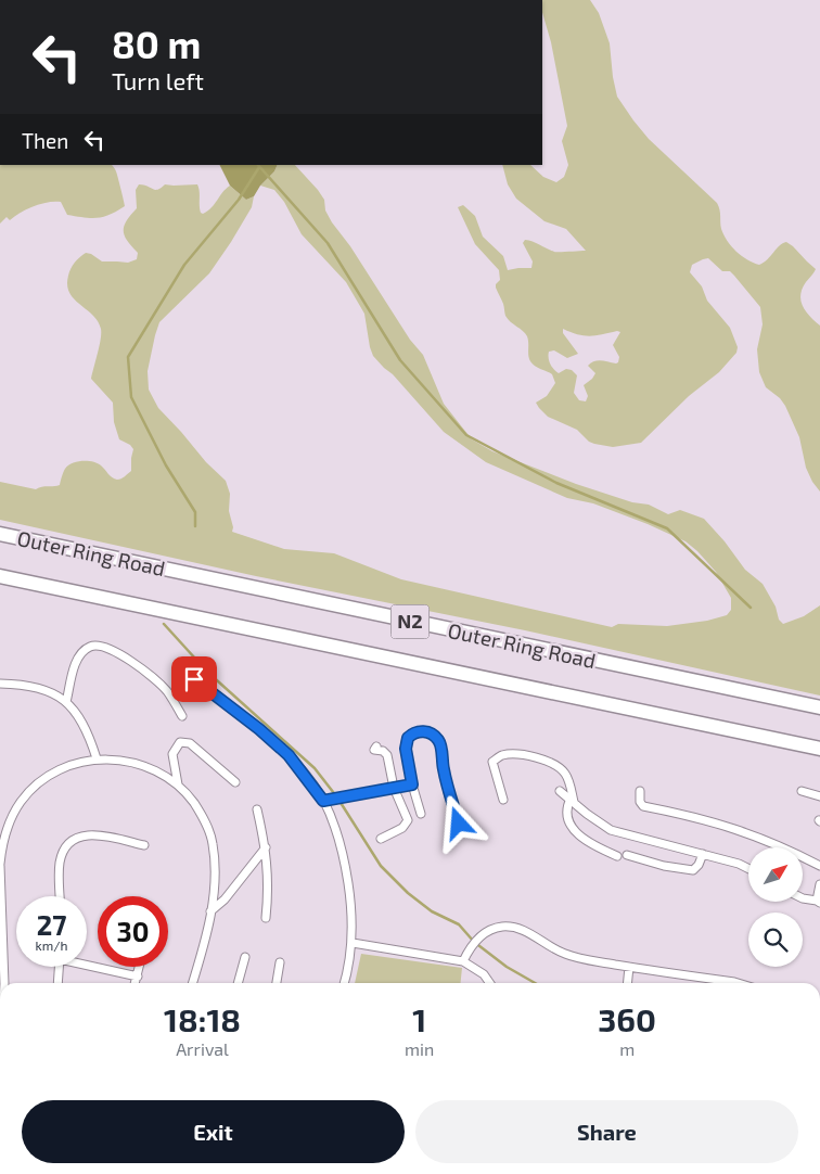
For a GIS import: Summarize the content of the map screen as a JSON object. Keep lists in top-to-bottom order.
{
  "streets": {
    "highway": ["Outer Ring Road", "N2"]
  },
  "north": "top right",
  "page": {
    "turn": ["80 m", "Turn left"],
    "then": "Then",
    "speed": "27 km/h",
    "limit": "30",
    "eta": [
      "18:18",
      "Arrival",
      "1",
      "min",
      "360",
      "m"
    ],
    "buttons": ["Exit", "Share"]
  }
}
